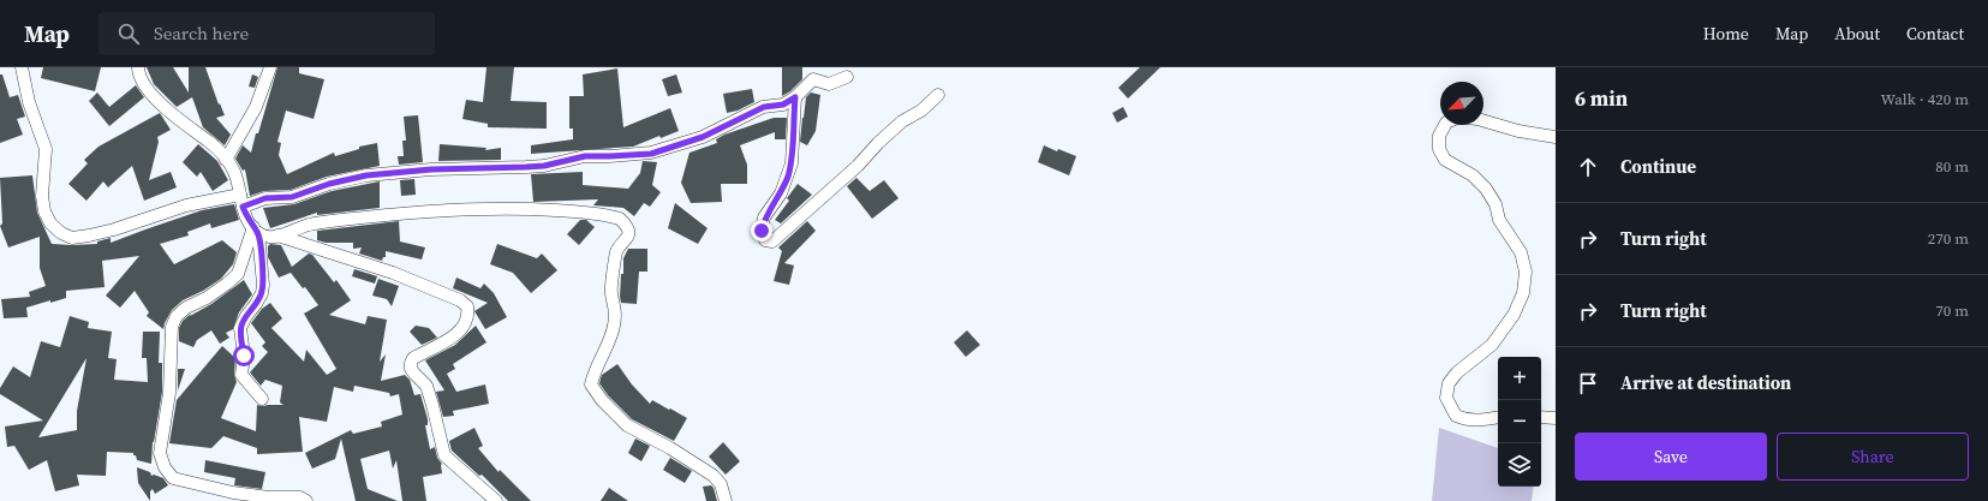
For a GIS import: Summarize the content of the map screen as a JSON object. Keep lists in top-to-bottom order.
{
  "north": "bottom left",
  "page": {
    "header": "Map",
    "search": "Search here",
    "nav": [
      "Home",
      "Map",
      "About",
      "Contact"
    ],
    "heading": ["6 min", "Walk · 420 m"],
    "list": [
      ["Continue", "80 m"],
      ["Turn right", "270 m"],
      ["Turn right", "70 m"],
      "Arrive at destination"
    ],
    "map_buttons": ["+", "−"],
    "buttons": ["Save", "Share"]
  }
}
